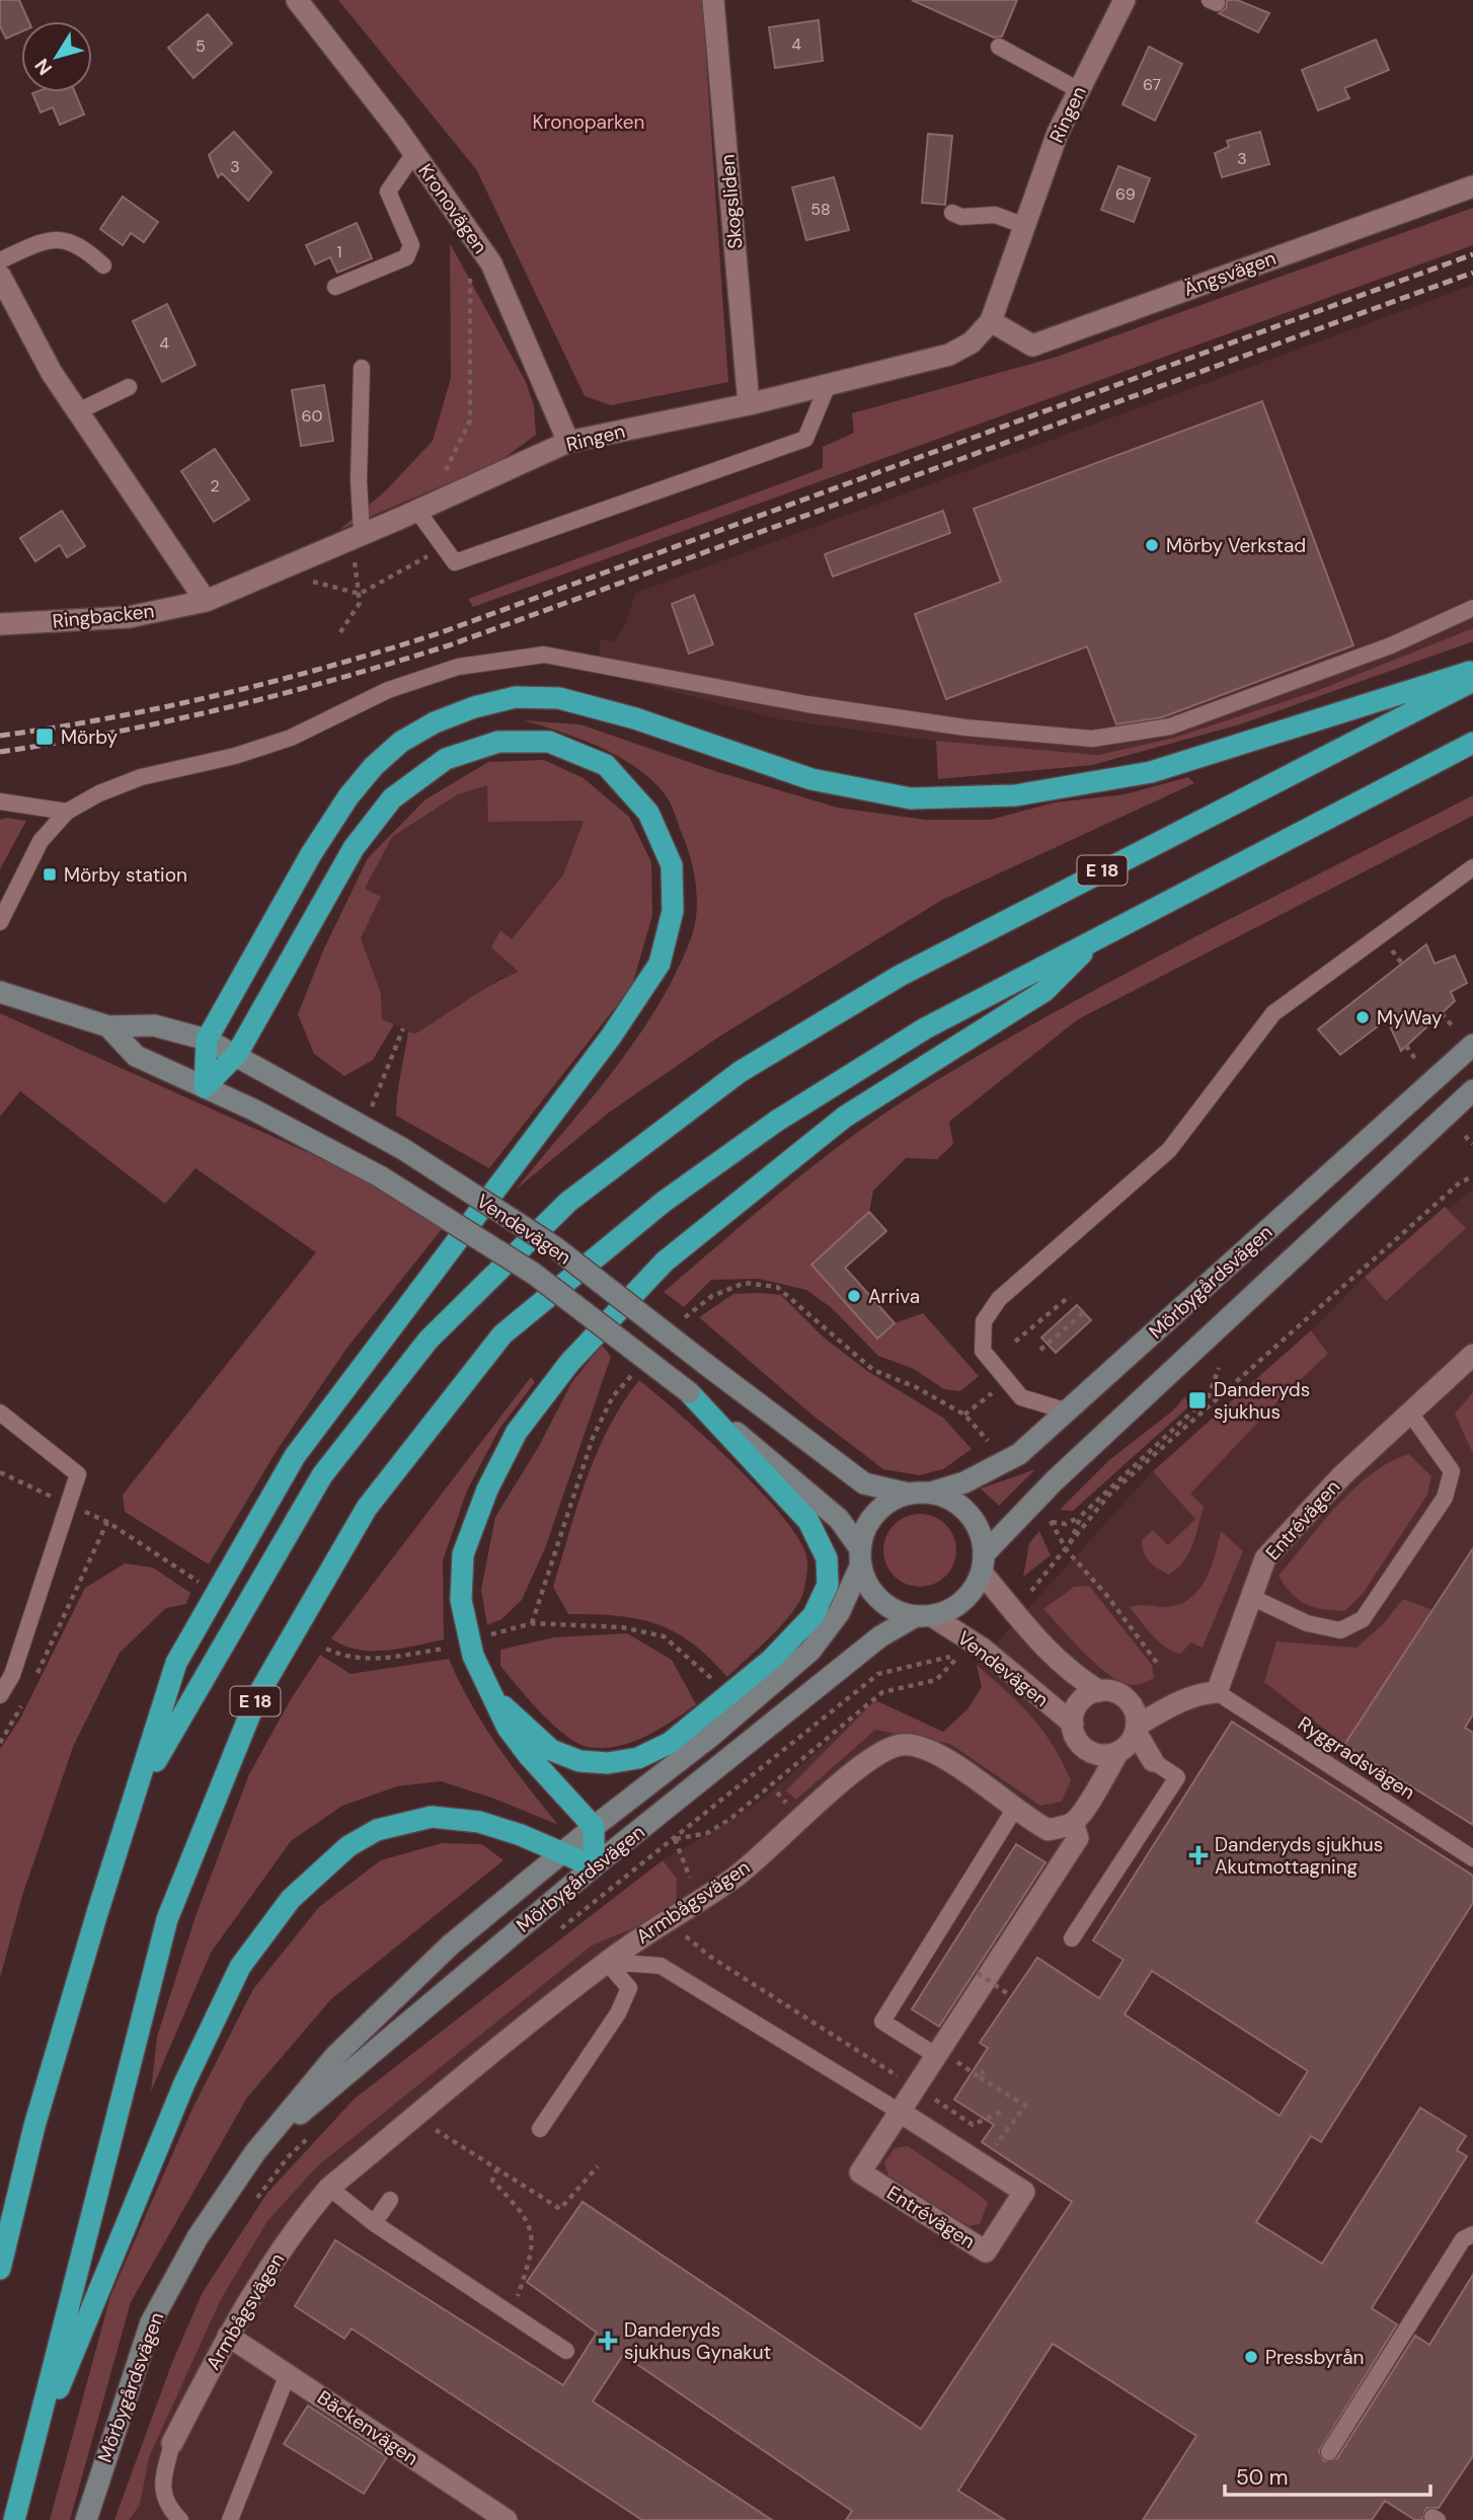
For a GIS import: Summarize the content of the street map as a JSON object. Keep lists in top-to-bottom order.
{
  "streets": {
    "highway": ["E 18"],
    "street": [
      "Ringen",
      "Skogsliden",
      "Kronovägen",
      "Ängsvägen",
      "Ringbacken",
      "Vendevägen",
      "Mörbygårdsvägen",
      "Entrévägen",
      "Armbågsvägen",
      "Bäckenvägen"
    ],
    "lane": ["Ryggradsvägen"]
  },
  "crossings": [
    ["Ringen", "Skogsliden"],
    ["Ringen", "Kronovägen"],
    ["Ringen", "Ängsvägen"],
    ["Ringen", "Ringbacken"],
    ["Vendevägen", "Mörbygårdsvägen"],
    ["Entrévägen", "Ryggradsvägen"],
    ["Entrévägen", "Armbågsvägen"],
    ["Armbågsvägen", "Bäckenvägen"]
  ],
  "parks": ["Kronoparken"],
  "places": {
    "other": [
      "Mörby Verkstad",
      "MyWay",
      "Arriva",
      "Pressbyrån"
    ],
    "transit": ["Mörby", "Mörby station", "Danderyds sjukhus"],
    "health": ["Danderyds sjukhus Akutmottagning", "Danderyds sjukhus Gynakut"]
  },
  "house_numbers": [
    "4",
    "5",
    "67",
    "3",
    "3",
    "69",
    "58",
    "1",
    "4",
    "60",
    "2"
  ],
  "scale_bar": "50 m",
  "north": "bottom left"
}
